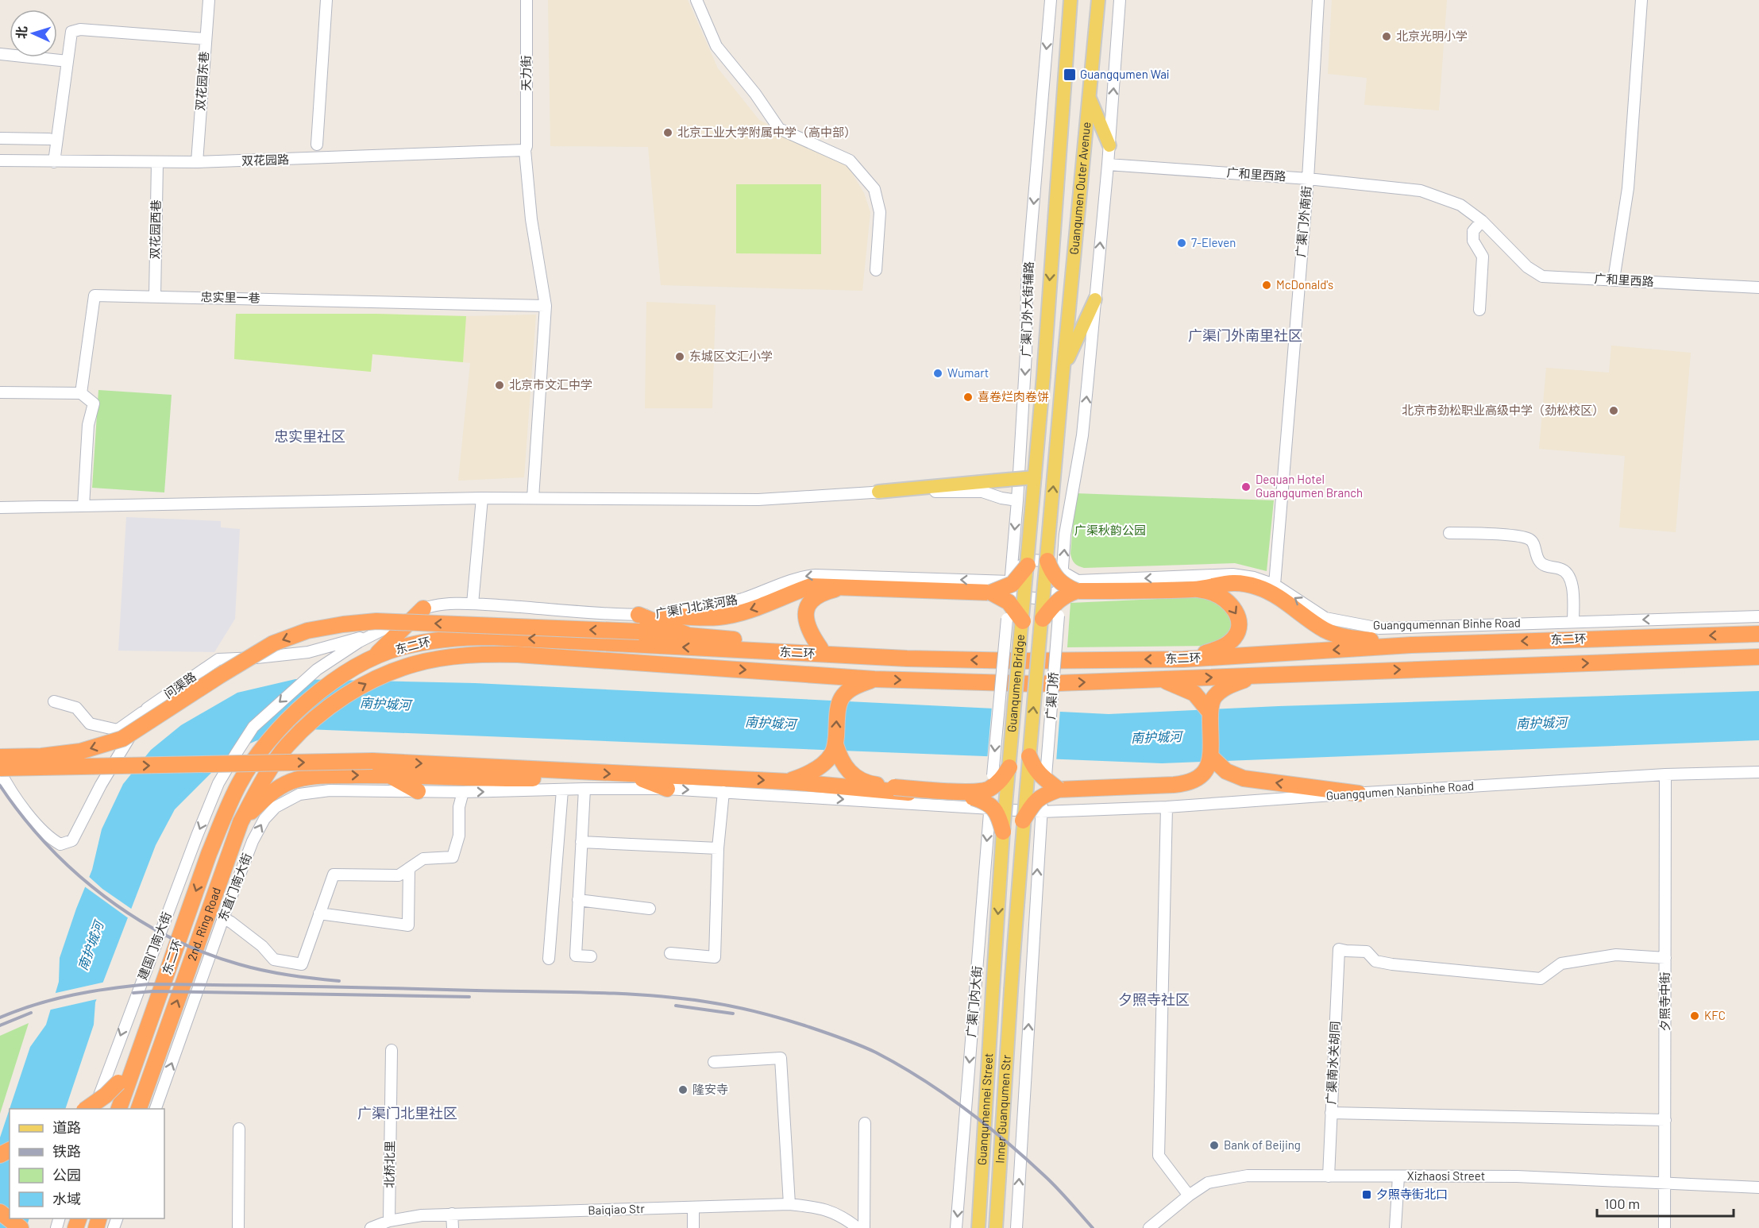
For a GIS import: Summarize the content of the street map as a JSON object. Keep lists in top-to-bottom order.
{
  "streets": {
    "highway": ["东二环", "2nd. Ring Road"],
    "main road": [
      "Guanqumen Outer Avenue",
      "Guanqumen Bridge",
      "Guanqumennei Street",
      "Inner Guanqumen Str"
    ],
    "street": [
      "天力街",
      "双花园东巷",
      "双花园路",
      "广和里西路",
      "广渠门外南街",
      "双花园西巷",
      "忠实里一巷",
      "广渠门外大街辅路",
      "广渠门北滨河路",
      "Guangqumennan Binhe Road",
      "问渠路",
      "广渠门桥",
      "Guangqumen Nanbinhe Road",
      "东直门南大街",
      "建国门南大街",
      "广渠门内大街",
      "夕照寺中街",
      "广渠南水关胡同",
      "北桥北里",
      "Xizhaosi Street",
      "Baiqiao Str"
    ]
  },
  "crossings": [
    ["天力街", "双花园路"],
    ["天力街", "忠实里一巷"],
    ["双花园东巷", "双花园路"],
    ["双花园路", "双花园西巷"],
    ["广和里西路", "广渠门外南街"],
    ["Guanqumen Outer Avenue", "Guanqumen Bridge"],
    ["广渠门外南街", "Guangqumennan Binhe Road"],
    ["双花园西巷", "忠实里一巷"],
    ["广渠门外大街辅路", "广渠门北滨河路"],
    ["广渠门外大街辅路", "Guangqumennan Binhe Road"],
    ["广渠门外大街辅路", "Guanqumen Bridge"],
    ["广渠门外大街辅路", "广渠门内大街"],
    ["广渠门北滨河路", "Guangqumennan Binhe Road"],
    ["广渠门北滨河路", "问渠路"],
    ["广渠门北滨河路", "建国门南大街"],
    ["东二环", "2nd. Ring Road"],
    ["Guanqumen Bridge", "广渠门内大街"],
    ["Guanqumen Bridge", "Guanqumennei Street"],
    ["Guanqumen Bridge", "Inner Guanqumen Str"],
    ["广渠门桥", "Guangqumen Nanbinhe Road"],
    ["Guangqumen Nanbinhe Road", "广渠门内大街"],
    ["Guangqumen Nanbinhe Road", "夕照寺中街"],
    ["夕照寺中街", "广渠南水关胡同"],
    ["夕照寺中街", "Xizhaosi Street"],
    ["广渠南水关胡同", "Xizhaosi Street"],
    ["北桥北里", "Baiqiao Str"]
  ],
  "one_way": [
    "Guangqumennan Binhe Road",
    "东直门南大街",
    "2nd. Ring Road",
    "建国门南大街"
  ],
  "districts": [
    "广渠门外南里社区",
    "忠实里社区",
    "夕照寺社区",
    "广渠门北里社区"
  ],
  "water": ["南护城河"],
  "parks": ["广渠秋韵公园"],
  "places": {
    "other": [
      "北京光明小学",
      "北京工业大学附属中学（高中部）",
      "7-Eleven",
      "McDonald's",
      "东城区文汇小学",
      "Wumart",
      "北京市文汇中学",
      "喜卷烂肉卷饼",
      "北京市劲松职业高级中学（劲松校区）",
      "Dequan Hotel Guangqumen Branch",
      "KFC",
      "隆安寺",
      "Bank of Beijing"
    ],
    "transit": ["Guangqumen Wai", "夕照寺街北口"]
  },
  "legend": [
    "道路",
    "铁路",
    "公园",
    "水域"
  ],
  "scale_bar": "100 m",
  "north": "left"
}
